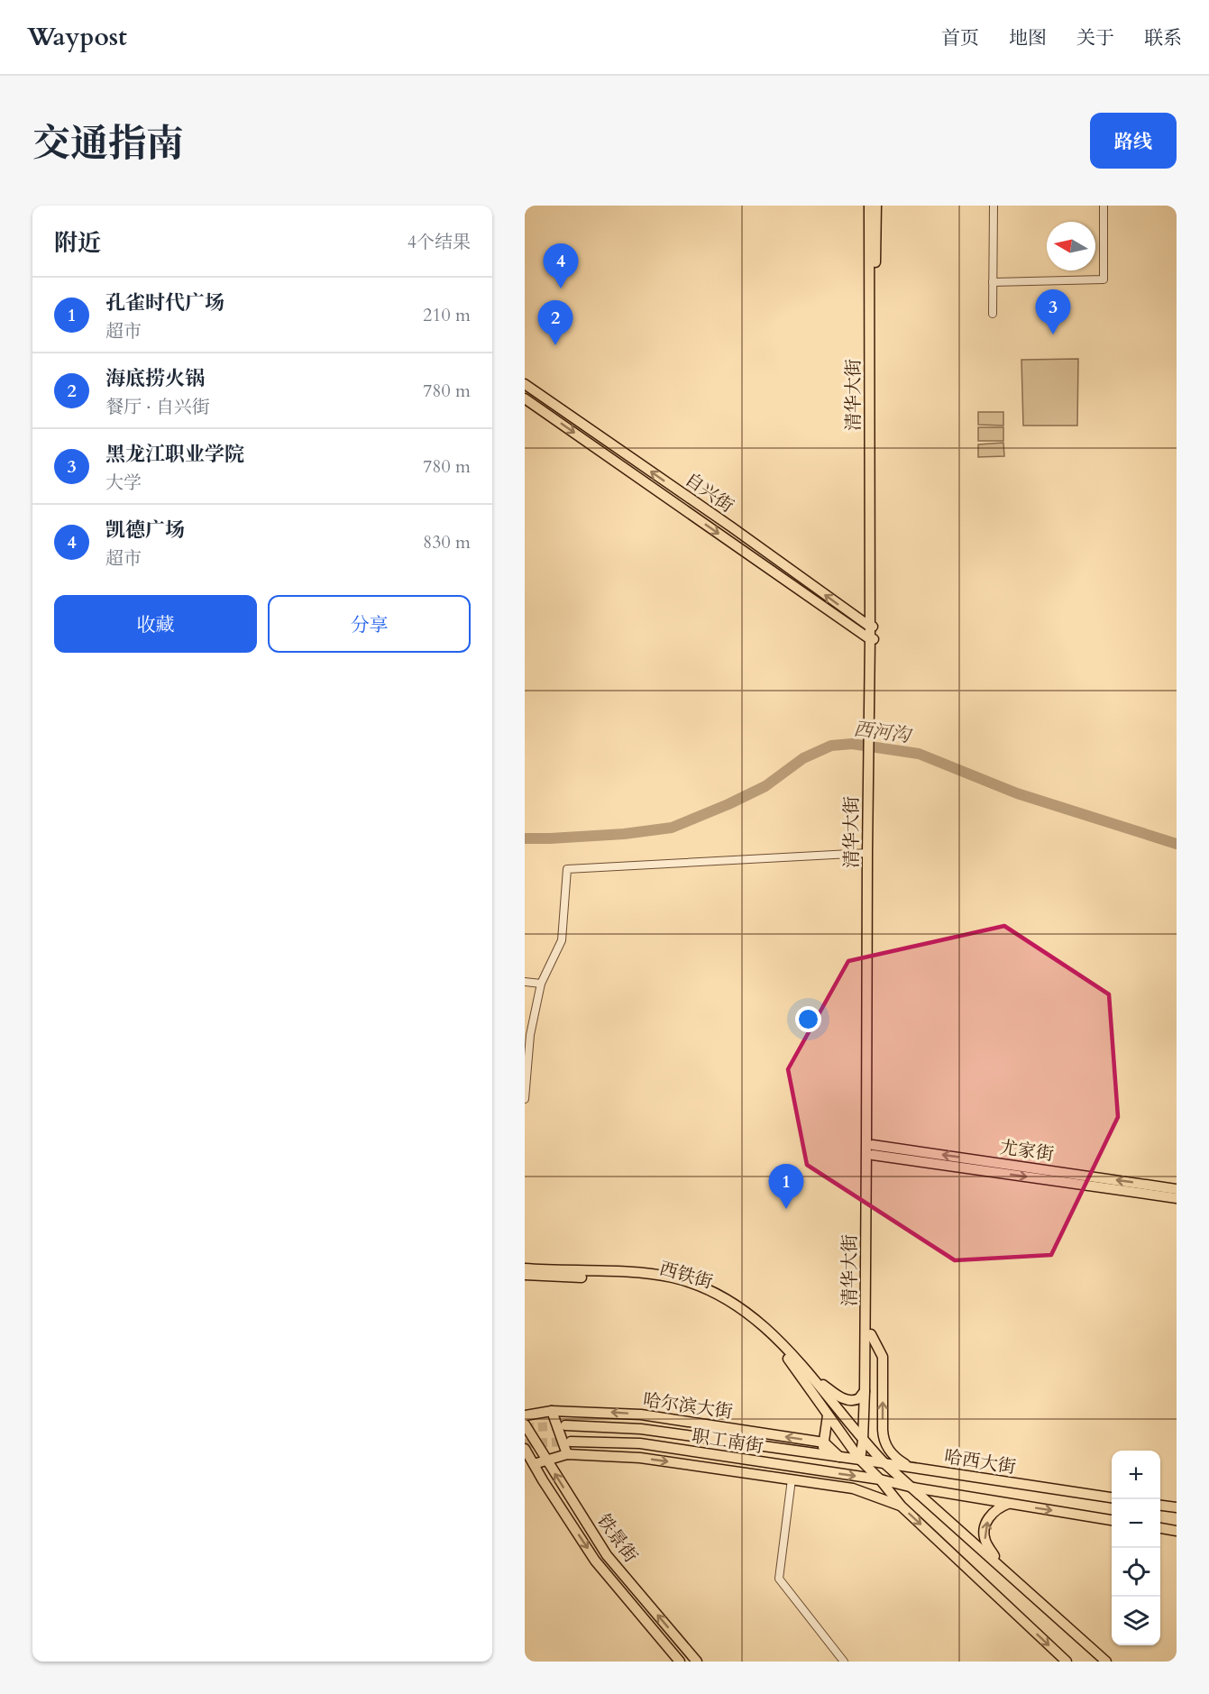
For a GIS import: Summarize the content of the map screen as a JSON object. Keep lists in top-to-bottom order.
{
  "streets": {
    "main road": [
      "清华大街",
      "自兴街",
      "尤家街",
      "西铁街",
      "哈尔滨大街",
      "职工南街",
      "哈西大街",
      "铁景街"
    ]
  },
  "crossings": [
    ["清华大街", "自兴街"],
    ["清华大街", "尤家街"],
    ["清华大街", "哈西大街"],
    ["职工南街", "哈西大街"]
  ],
  "water": ["西河沟"],
  "north": "left",
  "page": {
    "header": "Waypost",
    "nav": [
      "首页",
      "地图",
      "关于",
      "联系"
    ],
    "title": "交通指南",
    "buttons": [
      "路线",
      ["收藏", "分享"]
    ],
    "heading": ["附近", "4个结果"],
    "pins": [
      "4",
      "3",
      "2",
      "1"
    ],
    "list": [
      {
        "mark": "1",
        "name": "孔雀时代广场",
        "note": "超市",
        "value": "210 m"
      },
      {
        "mark": "2",
        "name": "海底捞火锅",
        "note": "餐厅 · 自兴街",
        "value": "780 m"
      },
      {
        "mark": "3",
        "name": "黑龙江职业学院",
        "note": "大学",
        "value": "780 m"
      },
      {
        "mark": "4",
        "name": "凯德广场",
        "note": "超市",
        "value": "830 m"
      }
    ],
    "map_buttons": ["+", "−"]
  }
}
